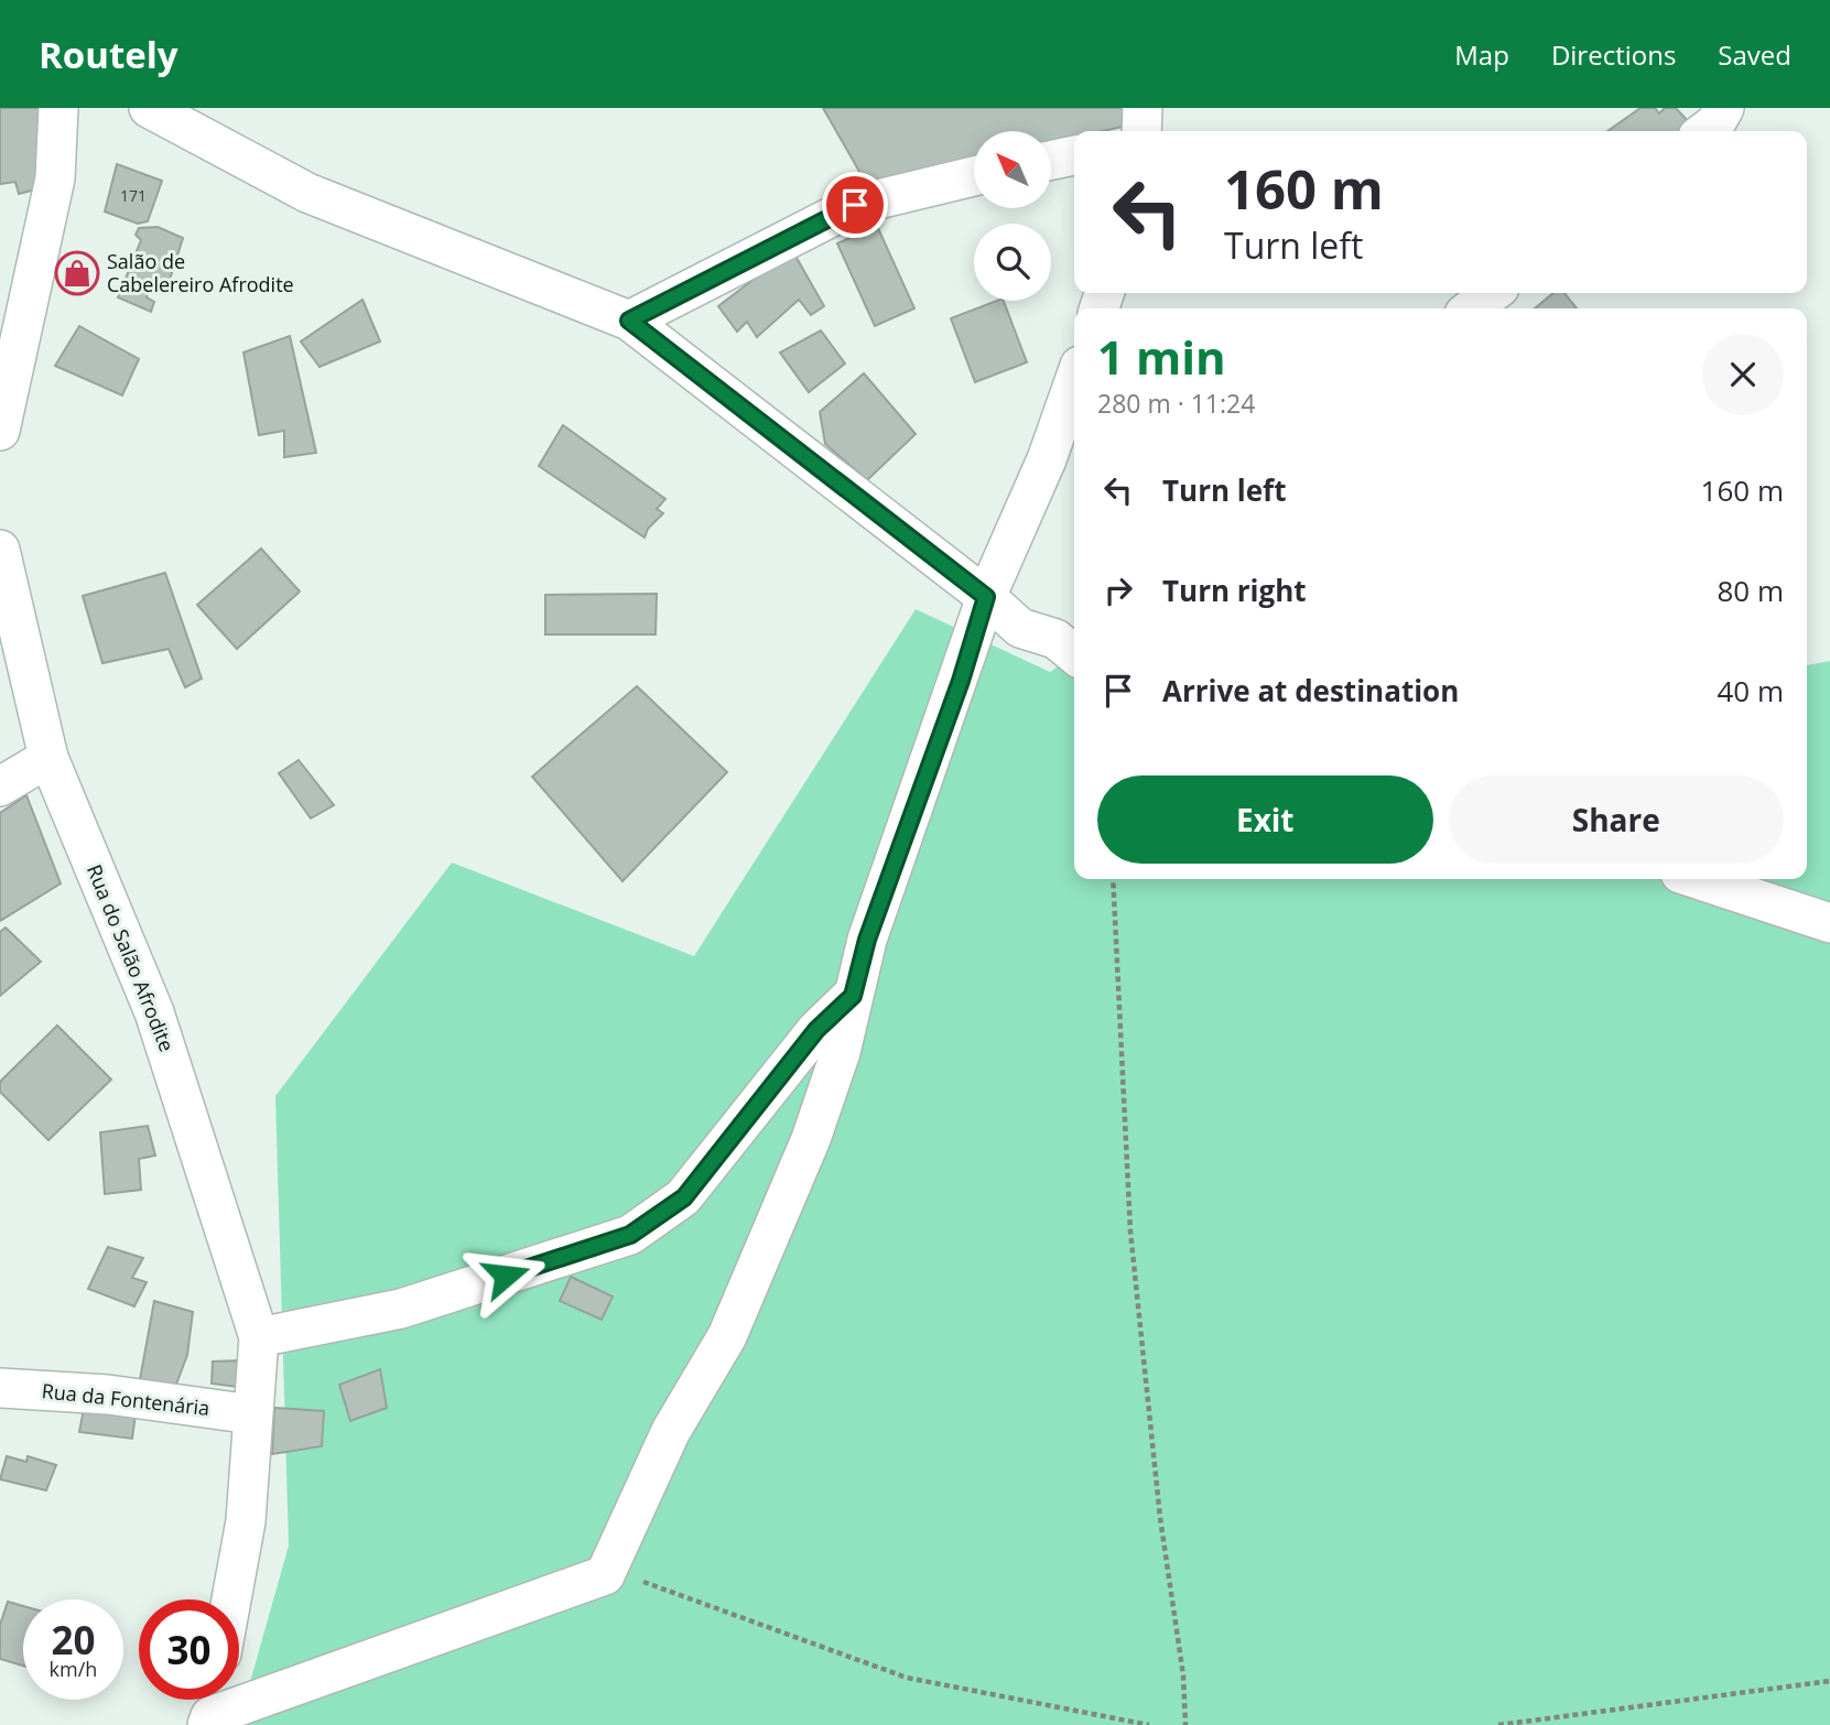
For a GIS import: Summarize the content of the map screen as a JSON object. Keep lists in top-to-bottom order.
{
  "streets": {
    "street": ["Rua do Salão Afrodite", "Rua da Fontenária"]
  },
  "crossings": [
    ["Rua do Salão Afrodite", "Rua da Fontenária"]
  ],
  "places": {
    "shop": ["Salão de Cabelereiro Afrodite"]
  },
  "house_numbers": ["171"],
  "north": "top left",
  "page": {
    "header": "Routely",
    "nav": ["Map", "Directions", "Saved"],
    "turn": ["160 m", "Turn left"],
    "heading": ["1 min", "280 m · 11:24"],
    "list": [
      {
        "name": "Turn left",
        "value": "160 m"
      },
      {
        "name": "Turn right",
        "value": "80 m"
      },
      {
        "name": "Arrive at destination",
        "value": "40 m"
      }
    ],
    "buttons": ["Exit", "Share"],
    "speed": "20 km/h",
    "limit": "30"
  }
}
